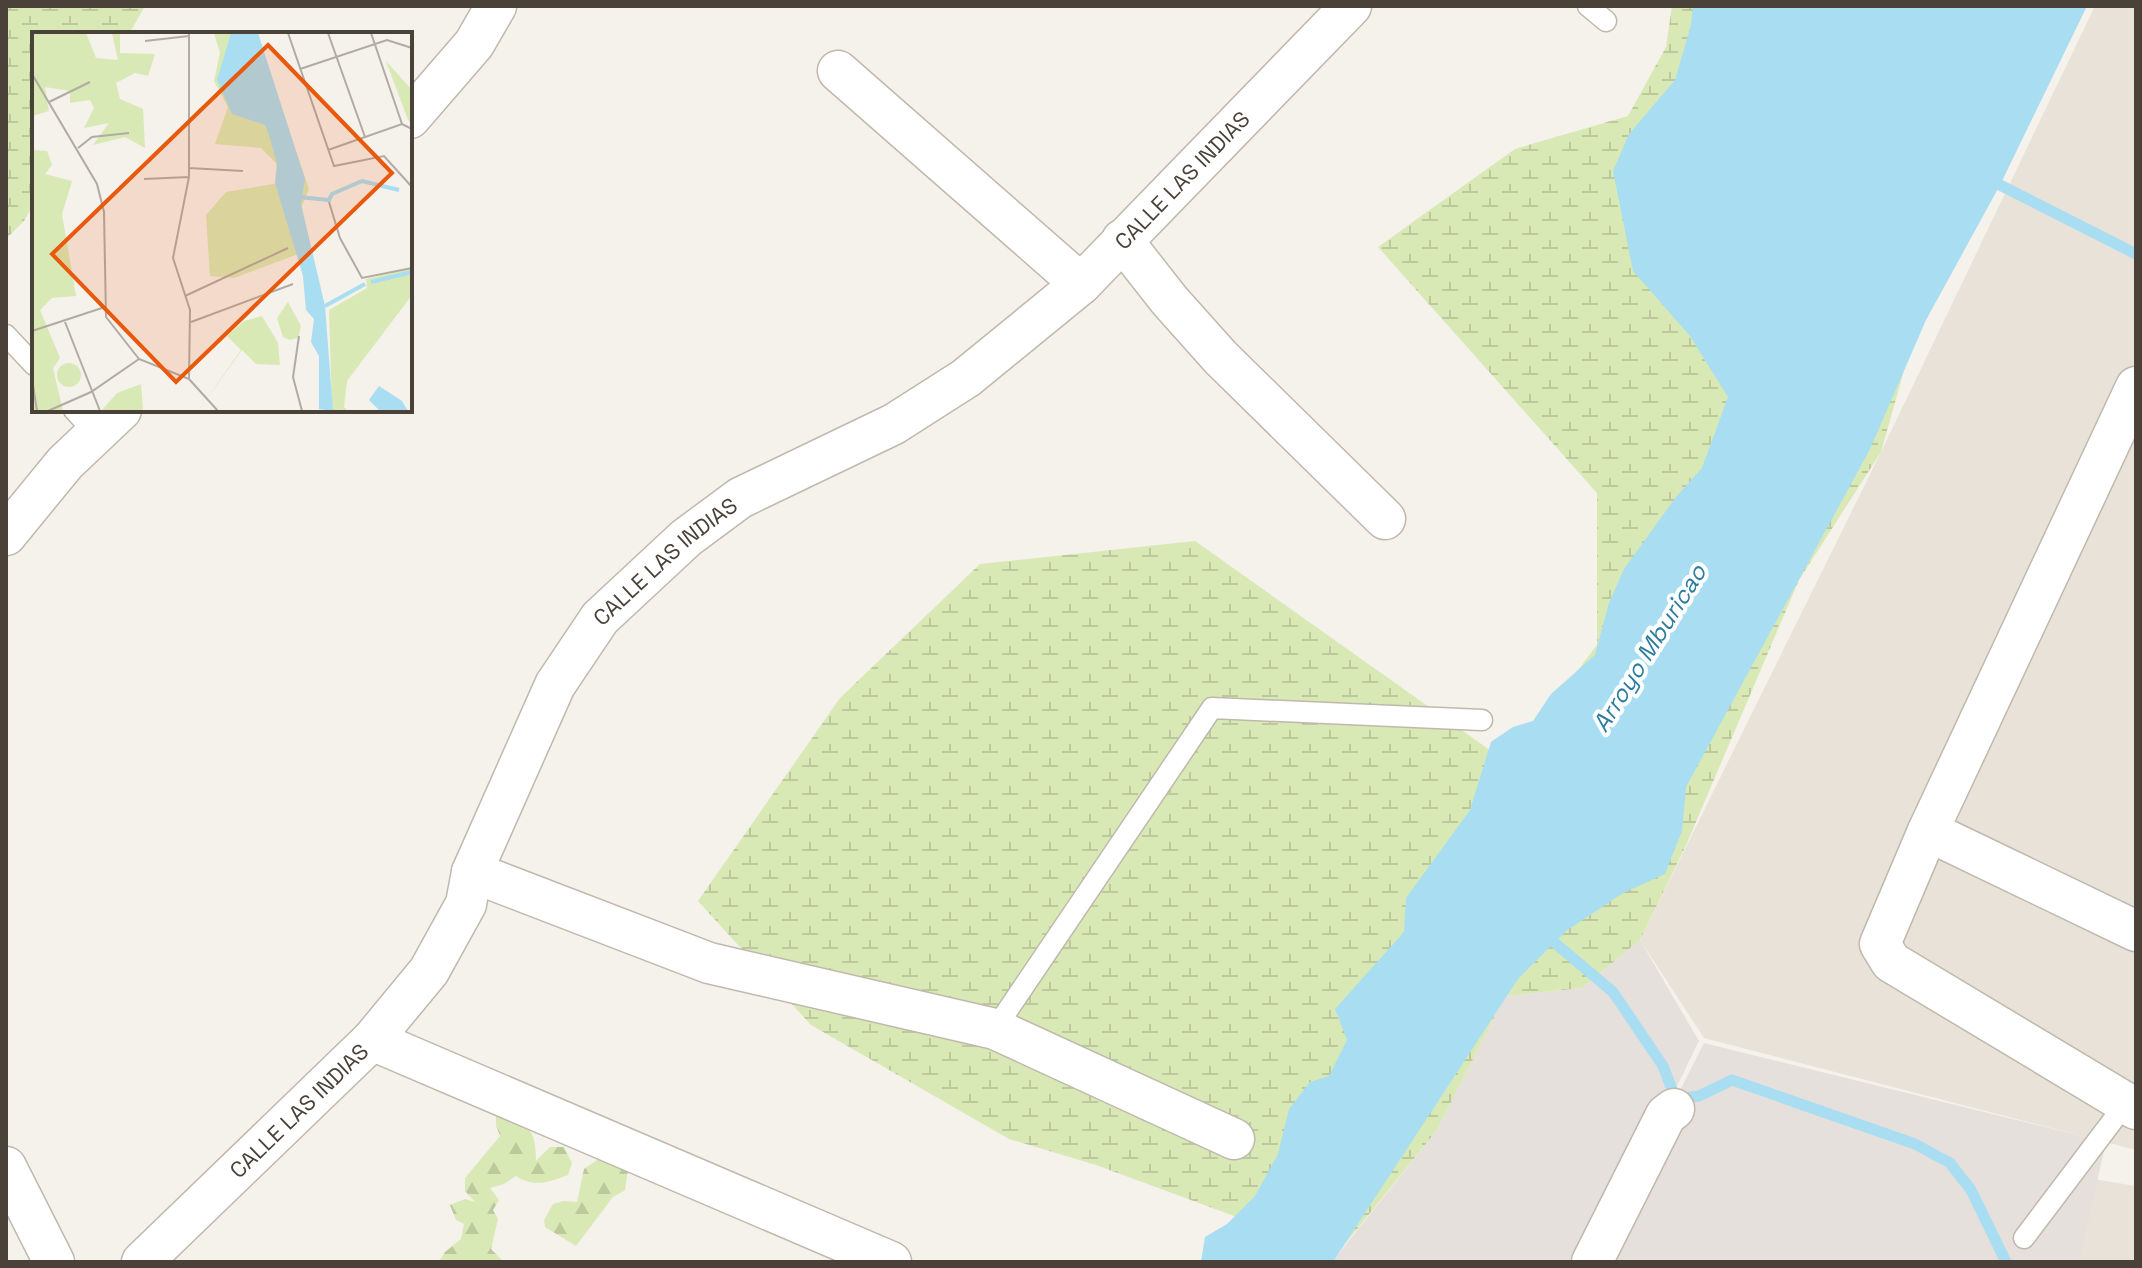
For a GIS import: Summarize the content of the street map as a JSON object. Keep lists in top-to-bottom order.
{
  "streets": {
    "street": ["CALLE LAS INDIAS"]
  },
  "water": ["Arroyo Mburicao"]
}
